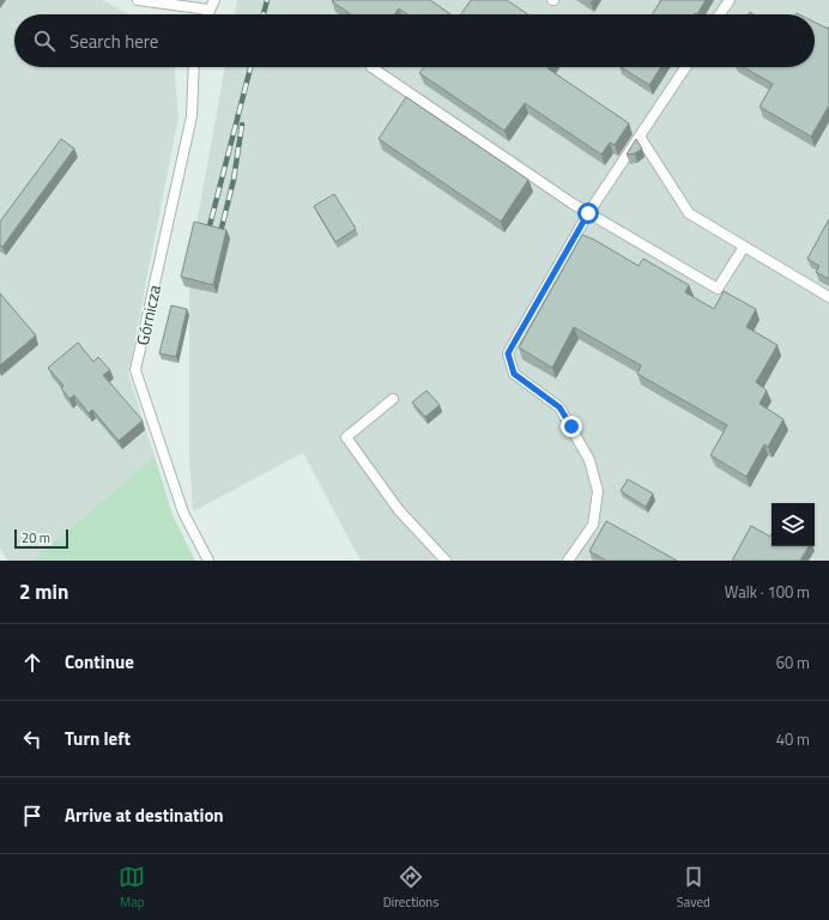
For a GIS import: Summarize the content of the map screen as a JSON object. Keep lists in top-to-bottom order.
{
  "streets": {
    "lane": ["Górnicza"]
  },
  "scale_bar": "20 m",
  "page": {
    "search": "Search here",
    "scale": "20 m",
    "heading": ["2 min", "Walk · 100 m"],
    "list": [
      ["Continue", "60 m"],
      ["Turn left", "40 m"],
      "Arrive at destination"
    ],
    "nav": ["Map", "Directions", "Saved"]
  }
}
